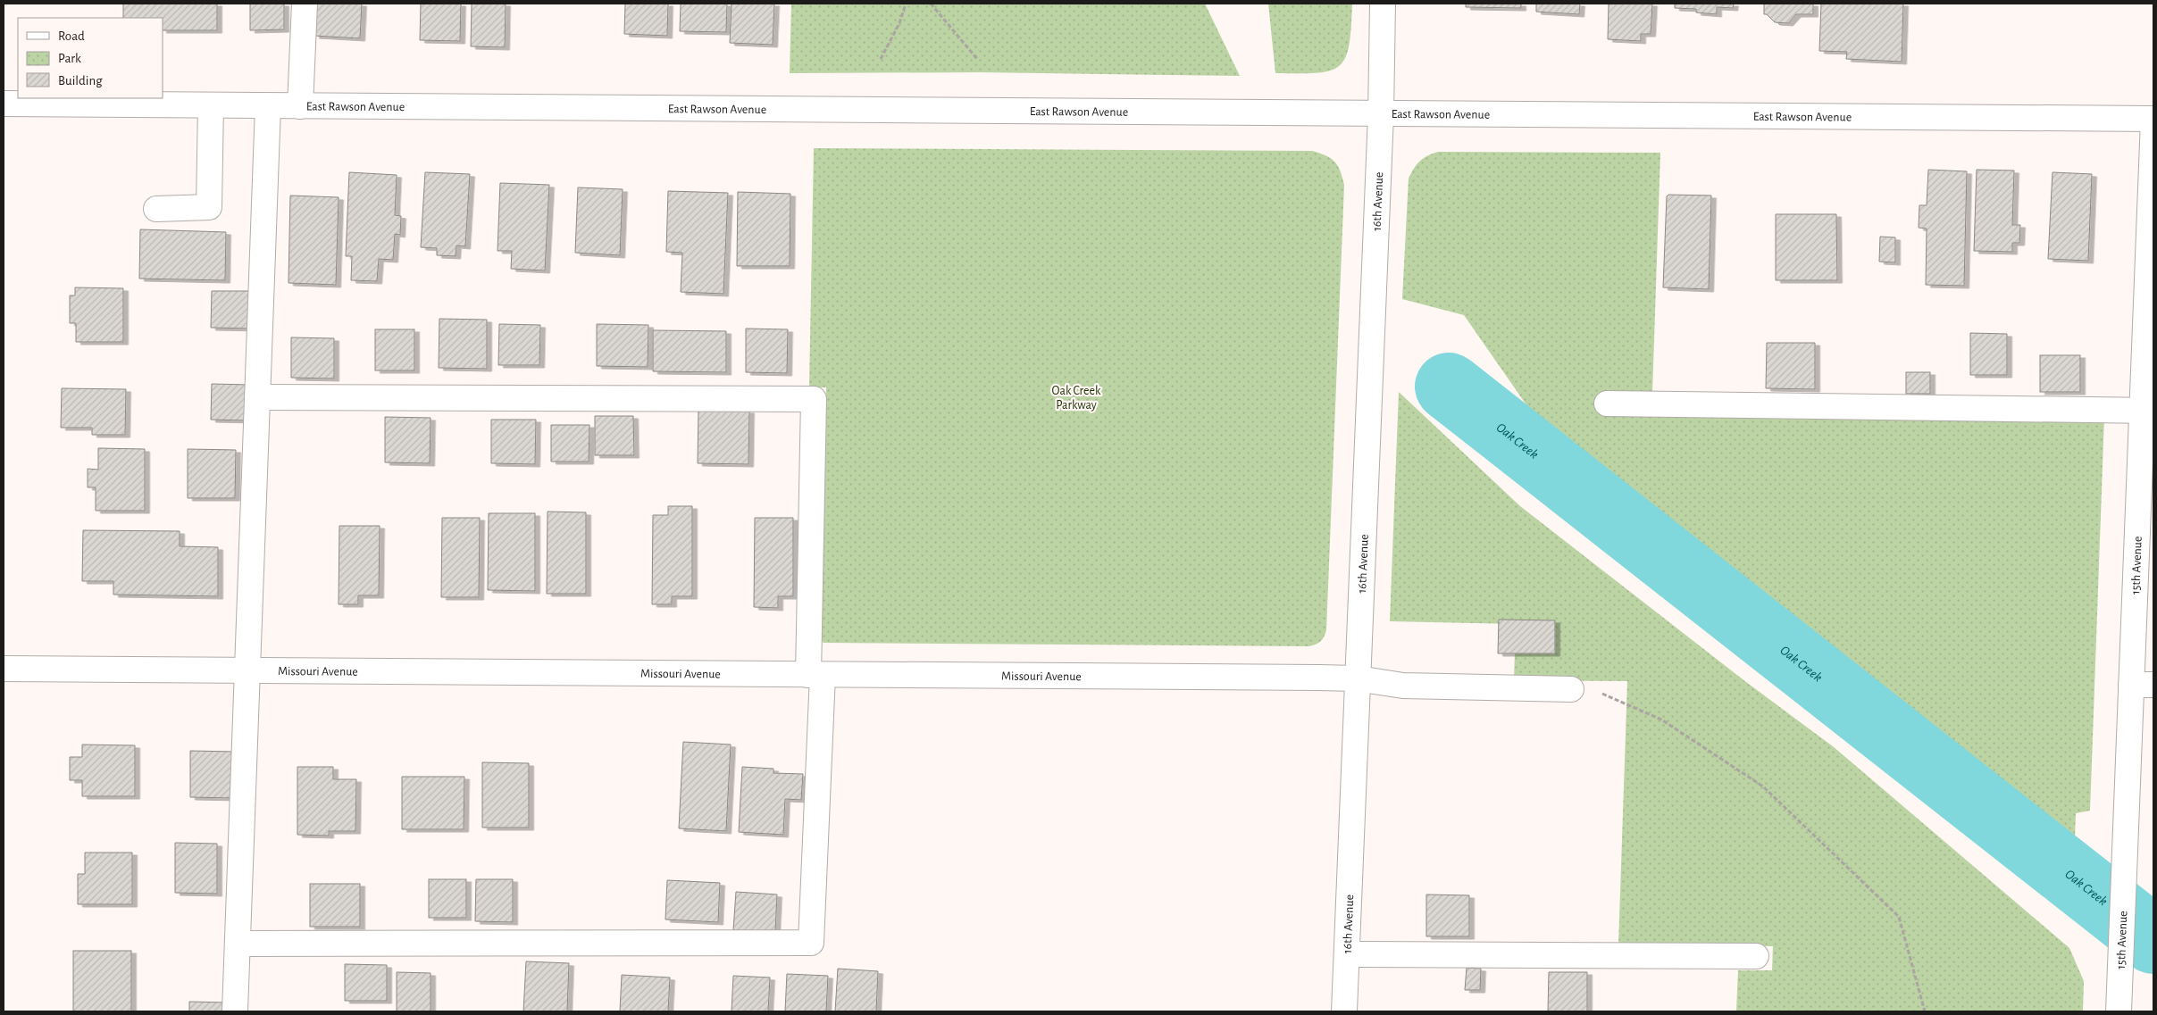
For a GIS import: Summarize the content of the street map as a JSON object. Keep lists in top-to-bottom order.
{
  "streets": {
    "street": [
      "East Rawson Avenue",
      "16th Avenue",
      "15th Avenue",
      "Missouri Avenue"
    ]
  },
  "crossings": [
    ["East Rawson Avenue", "16th Avenue"],
    ["East Rawson Avenue", "15th Avenue"],
    ["16th Avenue", "Missouri Avenue"]
  ],
  "water": ["Oak Creek"],
  "parks": ["Oak Creek Parkway"],
  "legend": ["Road", "Park", "Building"]
}
